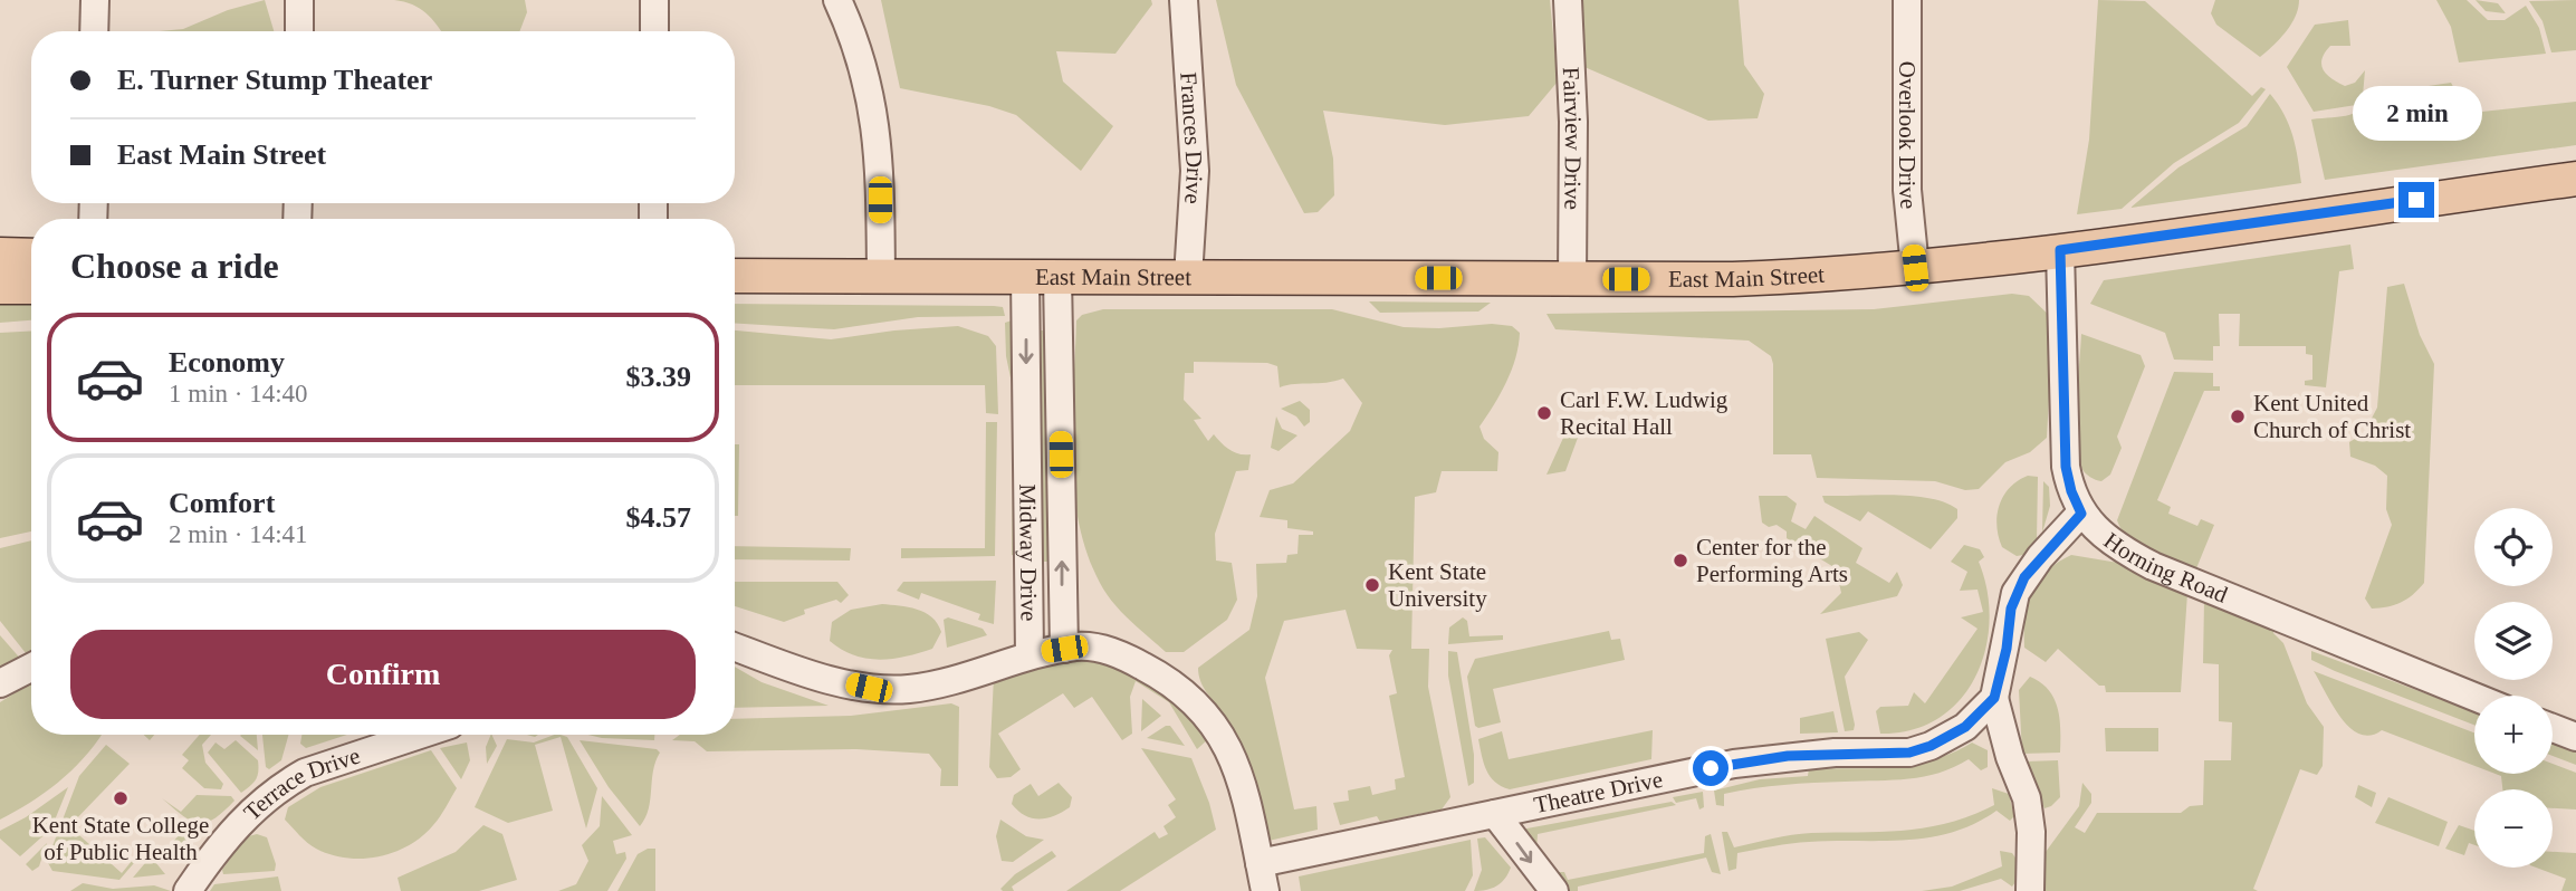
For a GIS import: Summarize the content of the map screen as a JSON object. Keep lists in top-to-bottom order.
{
  "streets": {
    "main road": ["East Main Street"],
    "street": [
      "Overlook Drive",
      "Frances Drive",
      "Fairview Drive",
      "Midway Drive",
      "Horning Road",
      "Terrace Drive",
      "Theatre Drive"
    ]
  },
  "crossings": [
    ["Overlook Drive", "East Main Street"],
    ["Frances Drive", "East Main Street"],
    ["Fairview Drive", "East Main Street"],
    ["East Main Street", "Midway Drive"],
    ["East Main Street", "Horning Road"],
    ["Midway Drive", "Theatre Drive"]
  ],
  "places": [
    "Carl F.W. Ludwig Recital Hall",
    "Kent United Church of Christ",
    "Center for the Performing Arts",
    "Kent State University",
    "Kent State College of Public Health"
  ],
  "page": {
    "banner": ["E. Turner Stump Theater", "East Main Street"],
    "bubble": "2 min",
    "heading": "Choose a ride",
    "list": [
      {
        "name": "Economy",
        "note": "1 min · 14:40",
        "value": "$3.39"
      },
      {
        "name": "Comfort",
        "note": "2 min · 14:41",
        "value": "$4.57"
      }
    ],
    "map_buttons": ["+", "−"],
    "buttons": "Confirm"
  }
}
